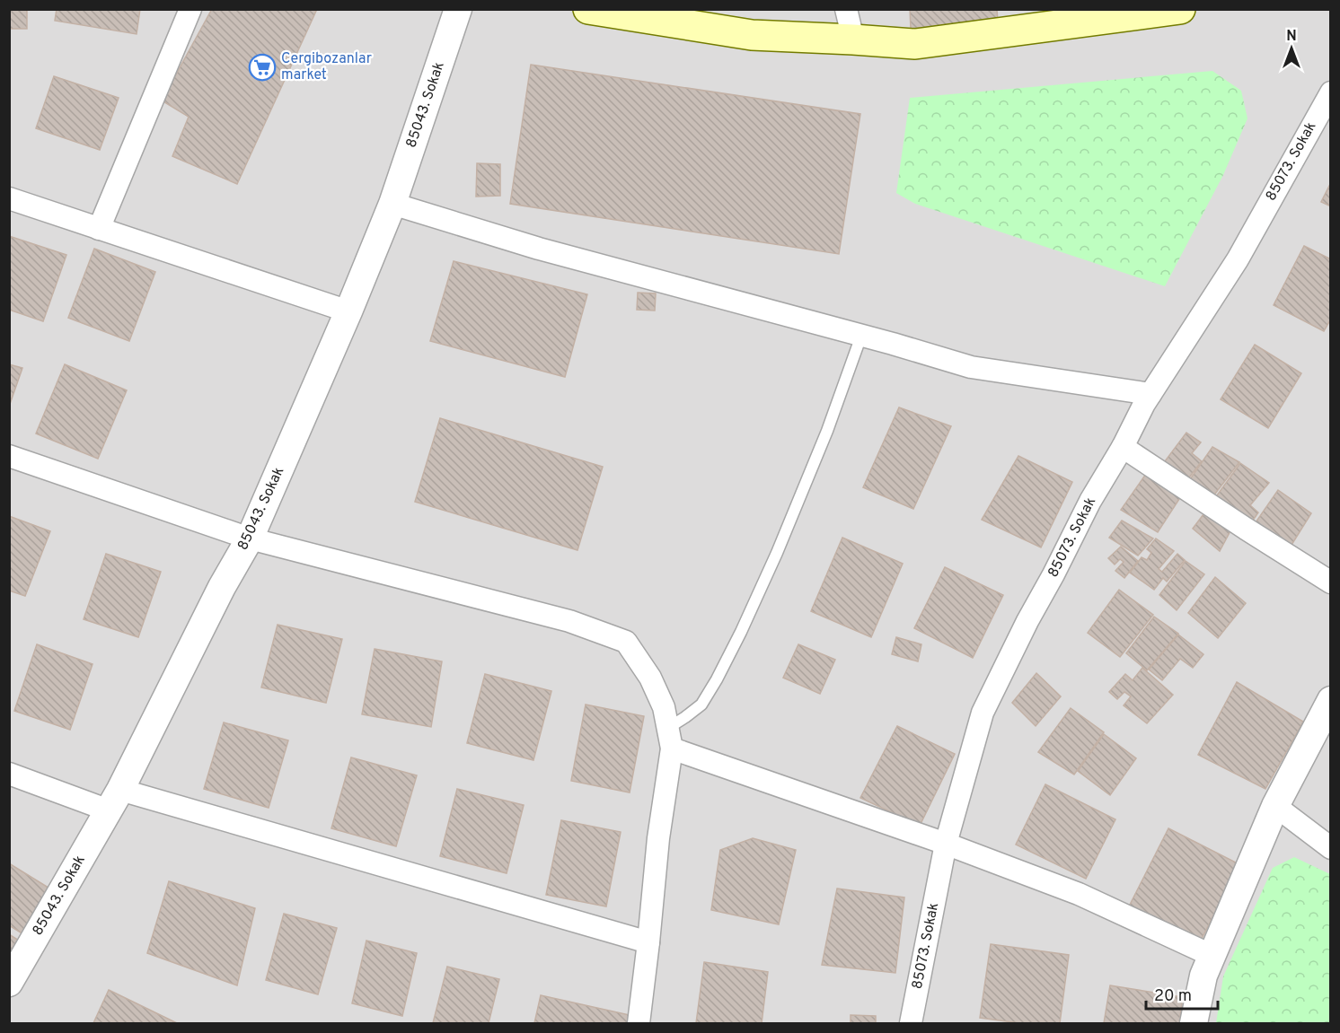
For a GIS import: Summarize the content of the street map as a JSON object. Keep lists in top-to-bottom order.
{
  "streets": {
    "street": ["85043. Sokak", "85073. Sokak"]
  },
  "places": {
    "supermarket": ["Cergibozanlar market"]
  },
  "scale_bar": "20 m",
  "north": "top"
}
